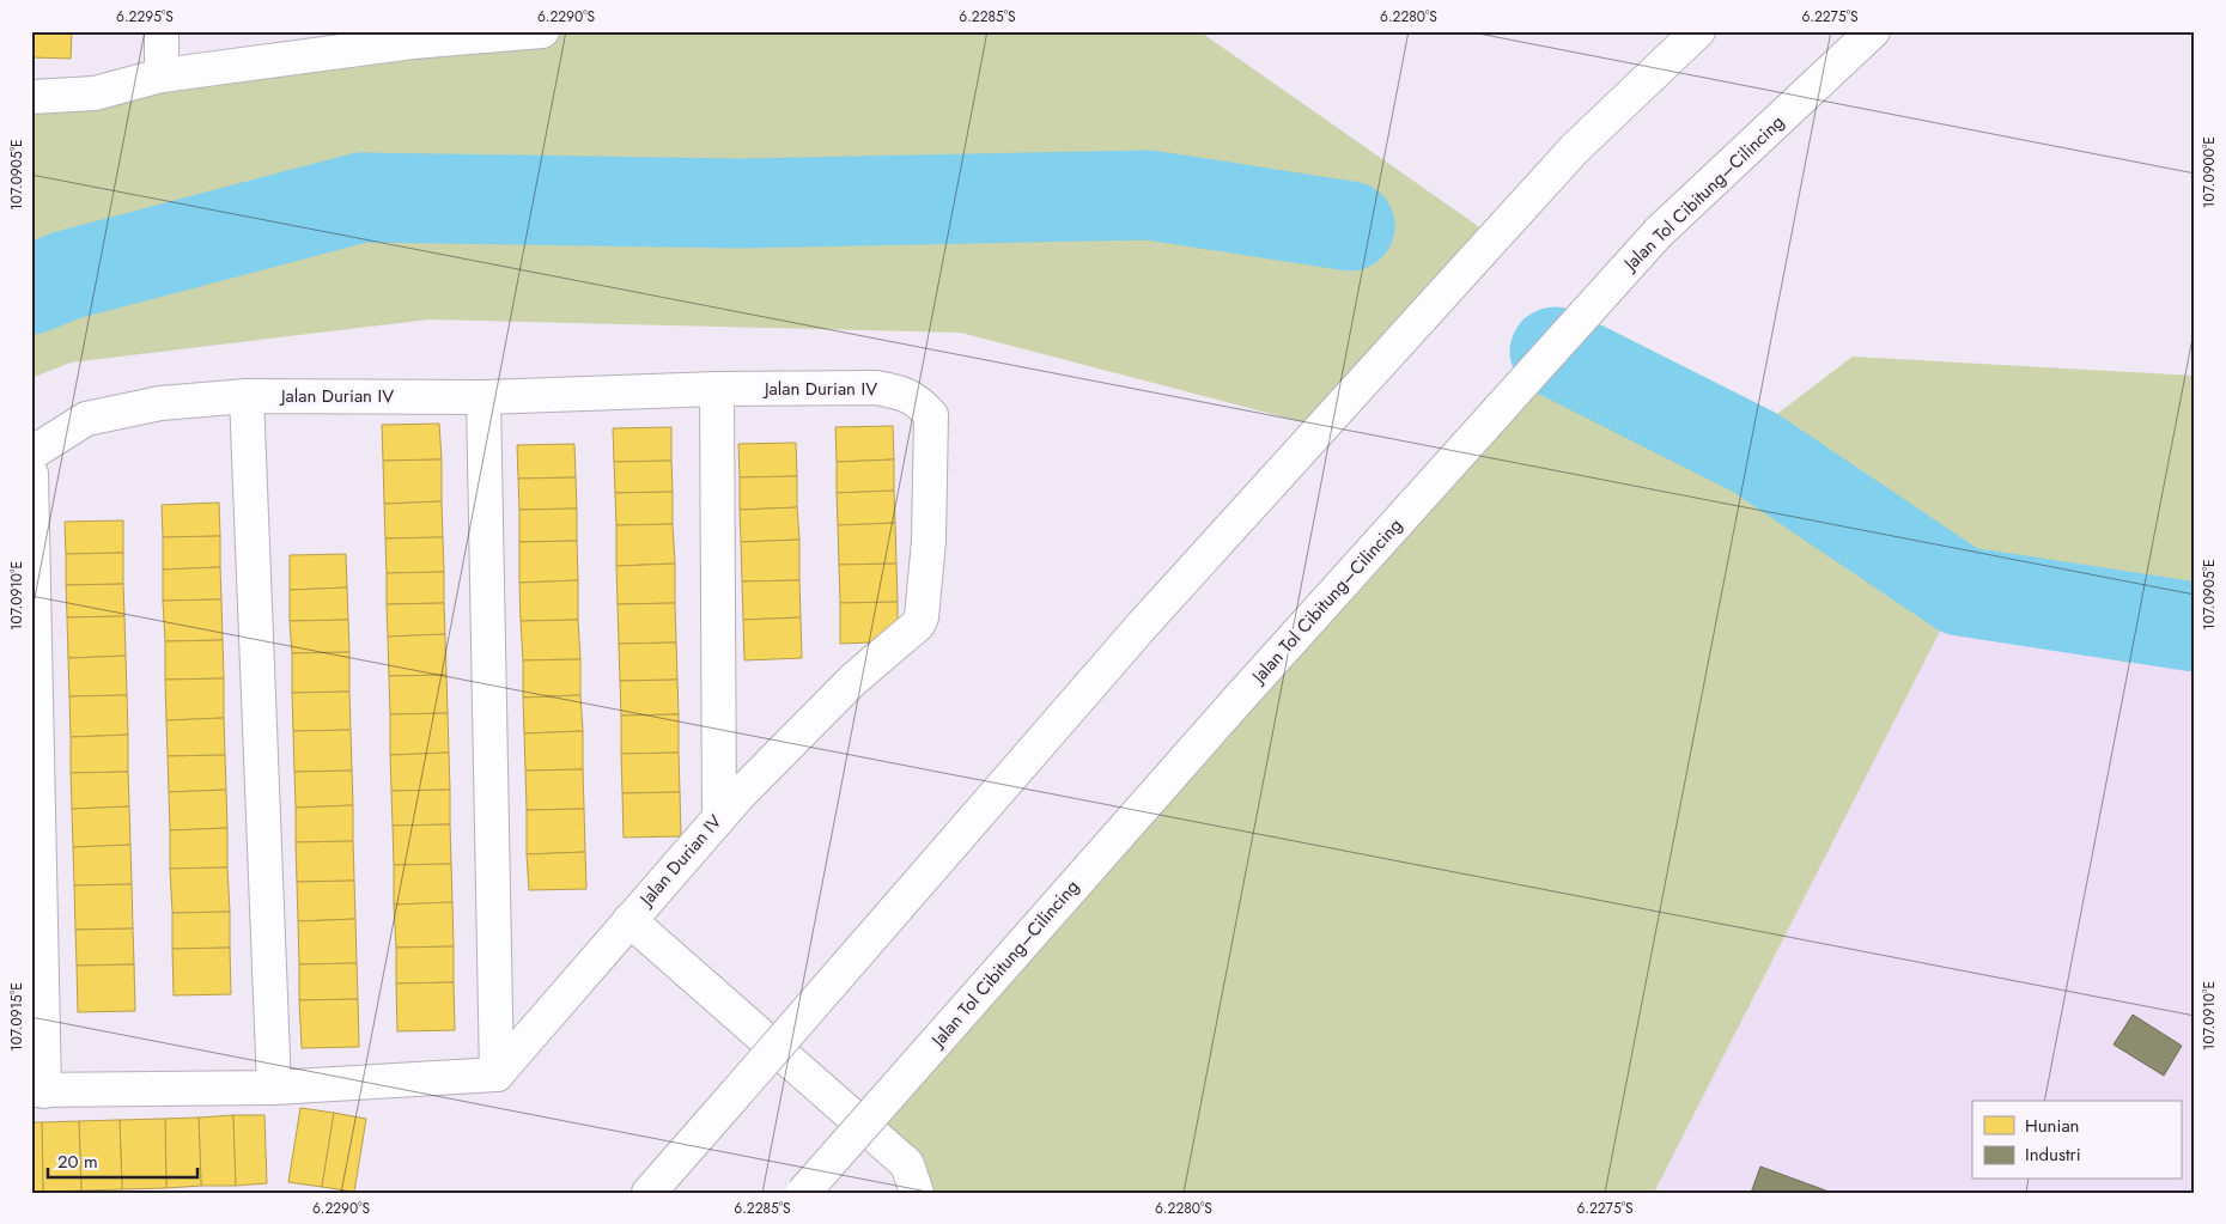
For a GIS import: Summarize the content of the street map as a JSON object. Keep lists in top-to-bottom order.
{
  "streets": {
    "main road": ["Jalan Tol Cibitung–Cilincing", "Jalan Durian IV"]
  },
  "legend": ["Hunian", "Industri"],
  "scale_bar": "20 m",
  "coordinates": [
    "6.2295°S",
    "6.2290°S",
    "6.2285°S",
    "6.2280°S",
    "6.2275°S",
    "107.0900°E",
    "107.0905°E",
    "107.0910°E",
    "107.0915°E"
  ]
}
